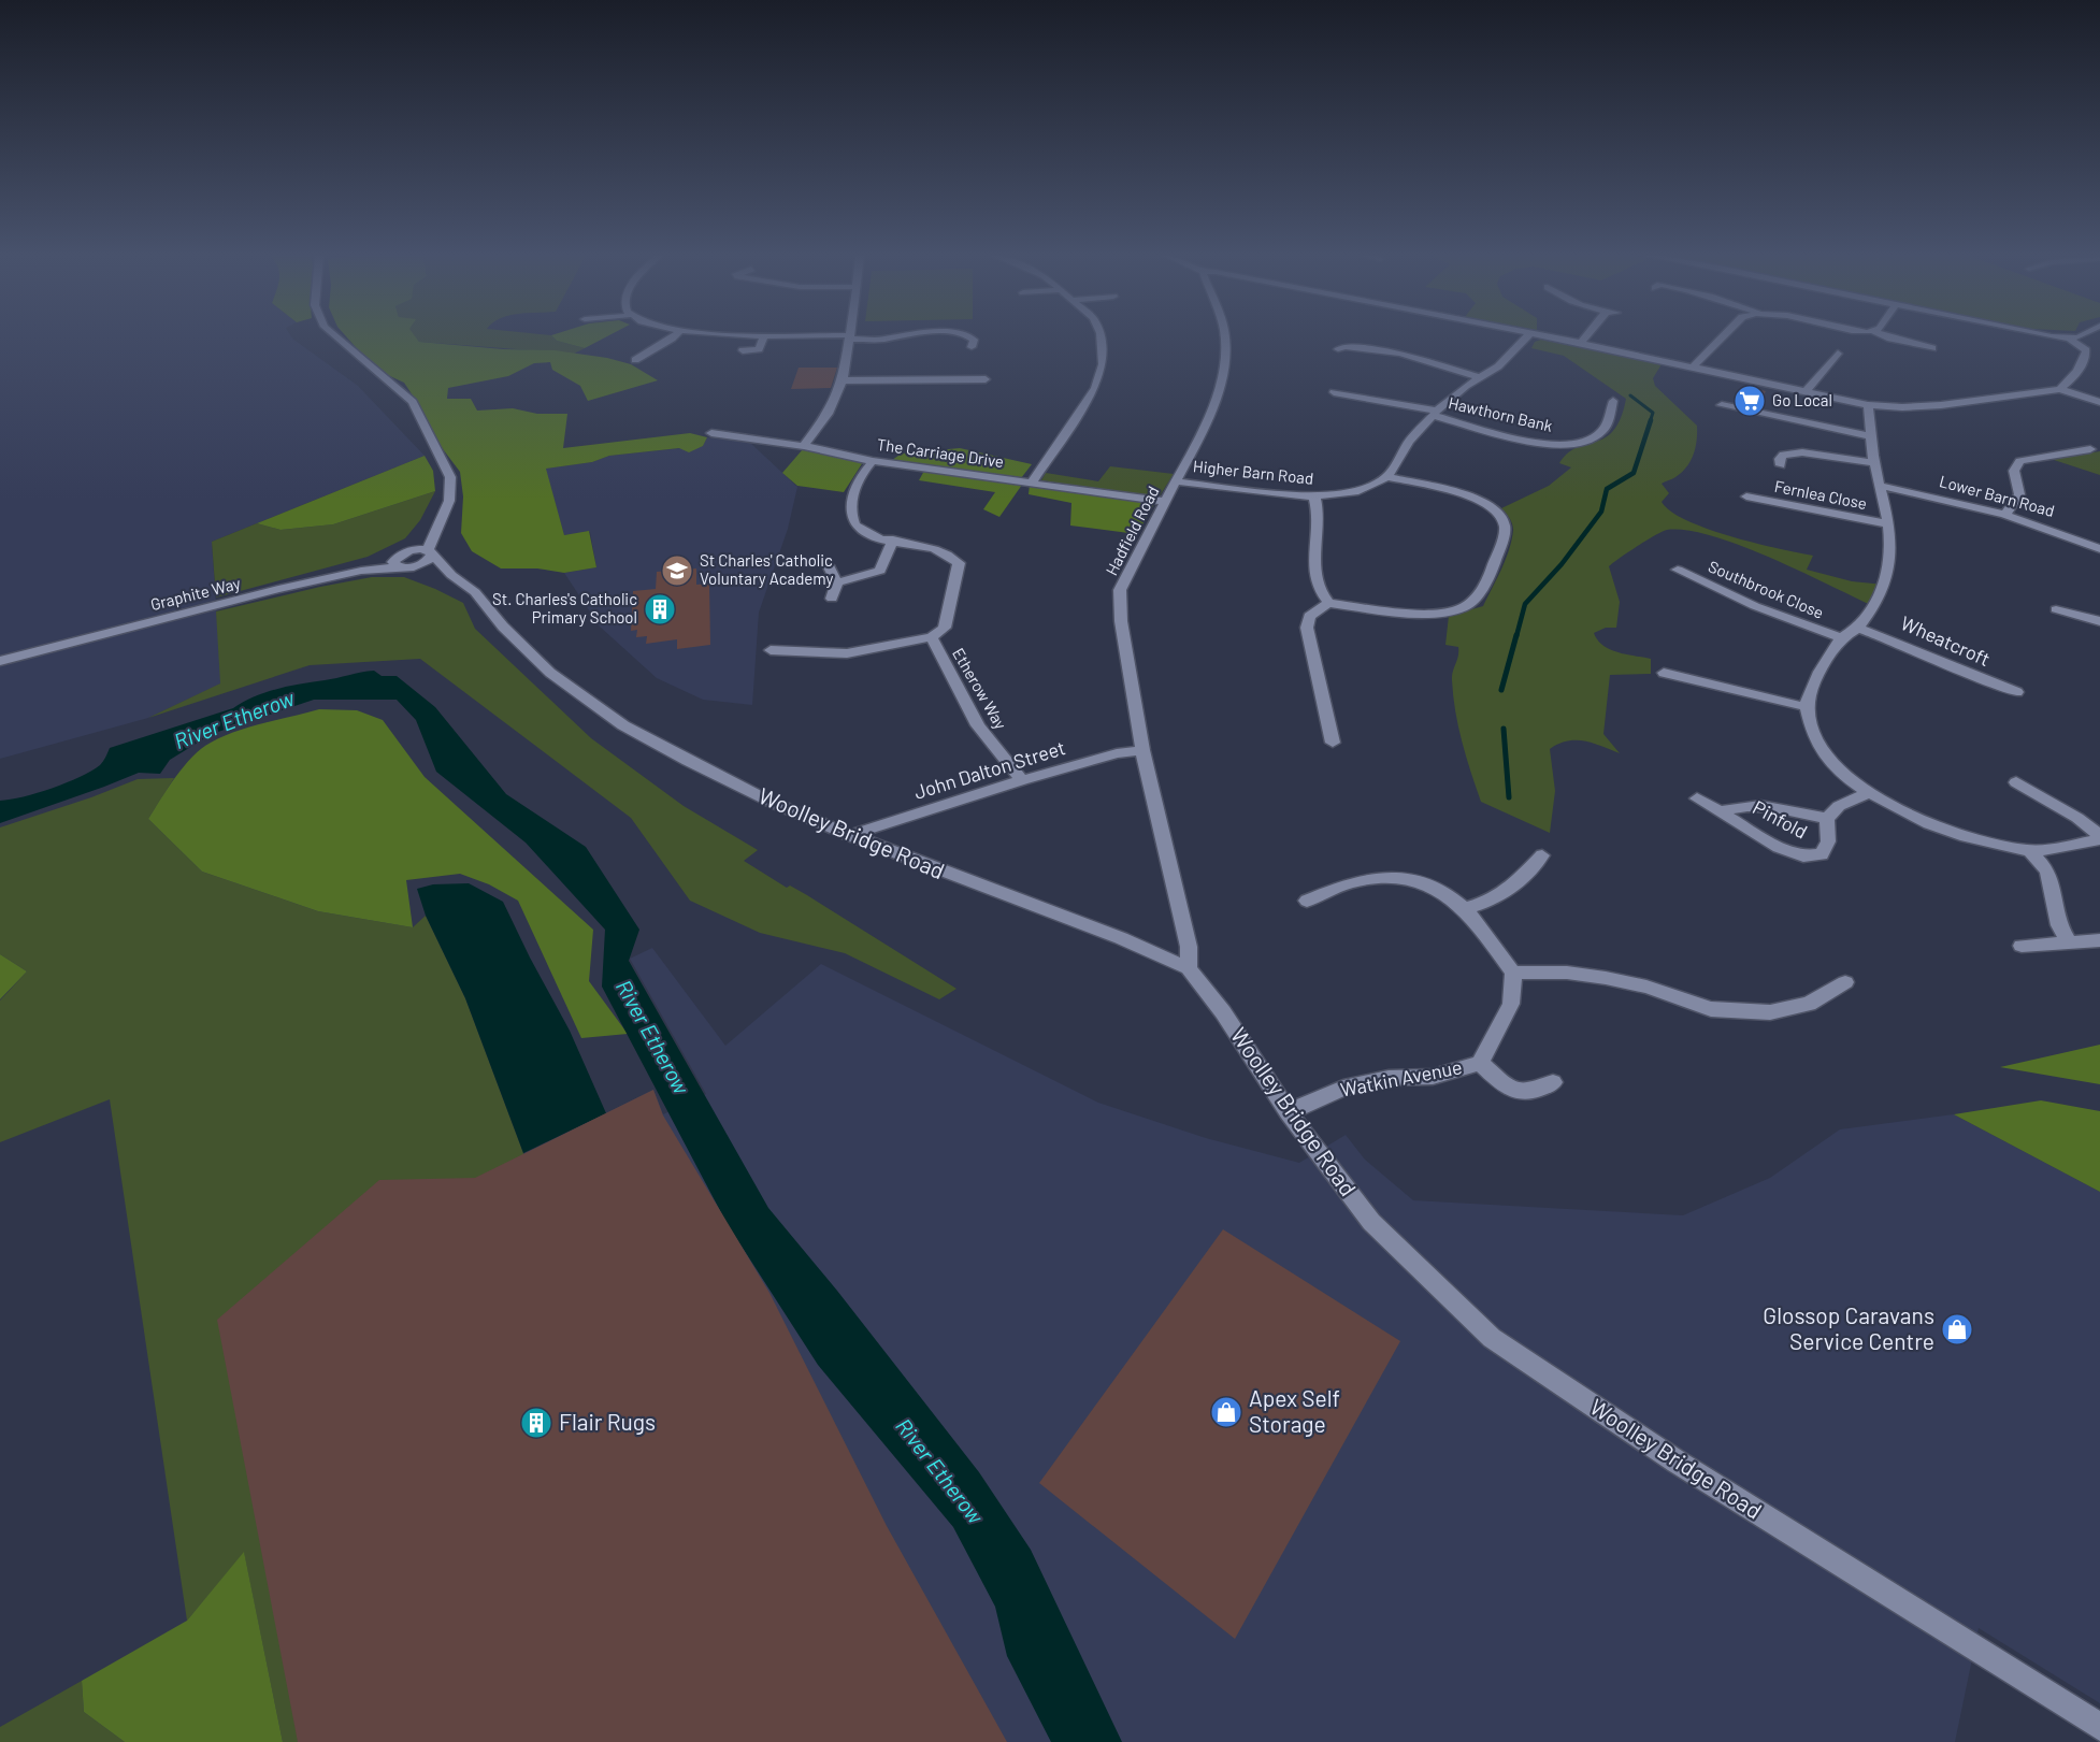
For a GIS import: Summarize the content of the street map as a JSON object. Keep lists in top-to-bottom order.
{
  "streets": {
    "street": [
      "Hawthorn Bank",
      "The Carriage Drive",
      "Higher Barn Road",
      "Fernlea Close",
      "Lower Barn Road",
      "Hadfield Road",
      "Southbrook Close",
      "Graphite Way",
      "Wheatcroft",
      "Etherow Way",
      "John Dalton Street",
      "Pinfold",
      "Woolley Bridge Road",
      "Watkin Avenue"
    ]
  },
  "crossings": [
    ["The Carriage Drive", "Hadfield Road"],
    ["The Carriage Drive", "Etherow Way"],
    ["Higher Barn Road", "Hadfield Road"],
    ["Hadfield Road", "John Dalton Street"],
    ["Hadfield Road", "Woolley Bridge Road"],
    ["Graphite Way", "Woolley Bridge Road"],
    ["Etherow Way", "John Dalton Street"],
    ["John Dalton Street", "Woolley Bridge Road"],
    ["Woolley Bridge Road", "Watkin Avenue"]
  ],
  "water": ["River Etherow"],
  "places": {
    "supermarket": ["Go Local"],
    "school or university": ["St Charles' Catholic Voluntary Academy"],
    "building": ["St. Charles's Catholic Primary School", "Flair Rugs"],
    "shop": ["Glossop Caravans Service Centre", "Apex Self Storage"]
  }
}
